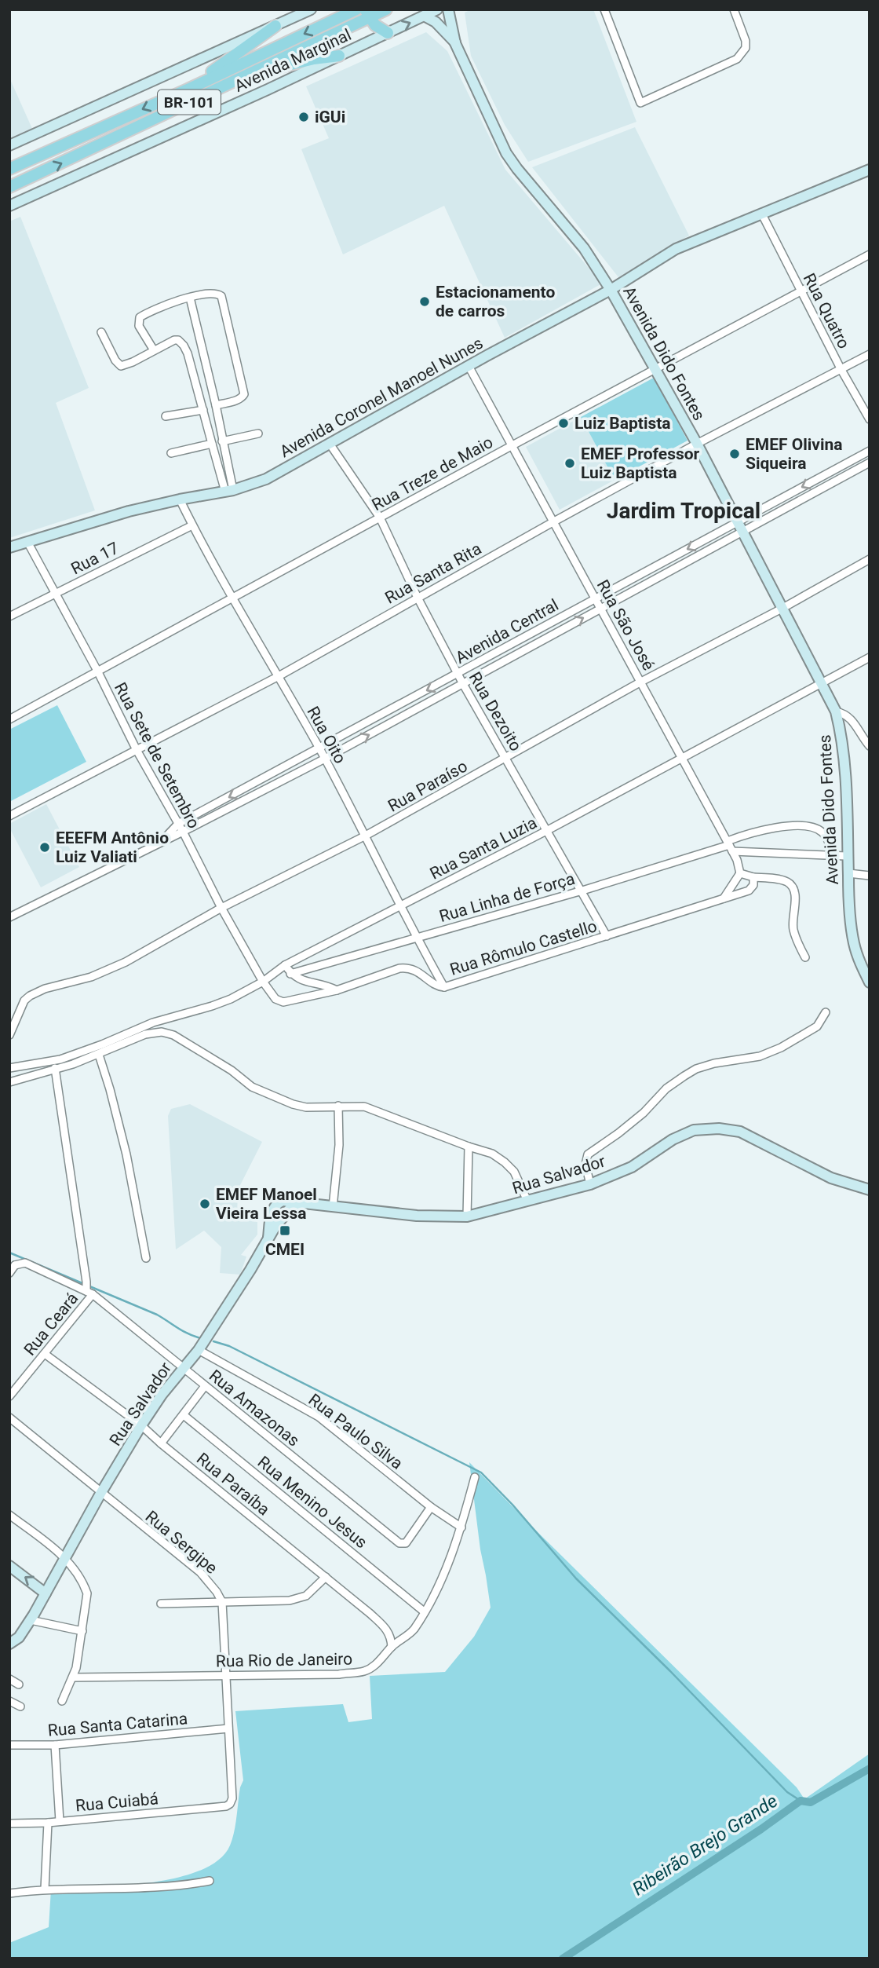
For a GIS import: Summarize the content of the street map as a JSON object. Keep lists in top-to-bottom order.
{
  "streets": {
    "main road": ["BR-101"],
    "street": [
      "Avenida Marginal",
      "Rua Quatro",
      "Avenida Dido Fontes",
      "Avenida Coronel Manoel Nunes",
      "Rua Treze de Maio",
      "Rua 17",
      "Rua Santa Rita",
      "Rua São José",
      "Avenida Central",
      "Rua Dezoito",
      "Rua Oito",
      "Rua Sete de Setembro",
      "Rua Paraíso",
      "Rua Santa Luzia",
      "Rua Linha de Força",
      "Rua Rômulo Castello",
      "Rua Salvador",
      "Rua Ceará",
      "Rua Amazonas",
      "Rua Paulo Silva",
      "Rua Paraíba",
      "Rua Menino Jesus",
      "Rua Sergipe",
      "Rua Rio de Janeiro",
      "Rua Santa Catarina",
      "Rua Cuiabá"
    ]
  },
  "crossings": [
    ["Avenida Marginal", "Avenida Dido Fontes"],
    ["Rua Quatro", "Avenida Coronel Manoel Nunes"],
    ["Rua Quatro", "Rua Treze de Maio"],
    ["Rua Quatro", "Rua Santa Rita"],
    ["Avenida Dido Fontes", "Avenida Coronel Manoel Nunes"],
    ["Avenida Dido Fontes", "Rua Treze de Maio"],
    ["Avenida Dido Fontes", "Rua Santa Rita"],
    ["Avenida Dido Fontes", "Avenida Central"],
    ["Avenida Dido Fontes", "Rua Paraíso"],
    ["Avenida Dido Fontes", "Rua Santa Luzia"],
    ["Avenida Dido Fontes", "Rua Linha de Força"],
    ["Avenida Coronel Manoel Nunes", "Rua São José"],
    ["Avenida Coronel Manoel Nunes", "Rua Dezoito"],
    ["Avenida Coronel Manoel Nunes", "Rua Oito"],
    ["Avenida Coronel Manoel Nunes", "Rua Sete de Setembro"],
    ["Rua Treze de Maio", "Rua São José"],
    ["Rua Treze de Maio", "Rua Dezoito"],
    ["Rua Treze de Maio", "Rua Oito"],
    ["Rua Treze de Maio", "Rua Sete de Setembro"],
    ["Rua 17", "Rua Oito"],
    ["Rua 17", "Rua Sete de Setembro"],
    ["Rua Santa Rita", "Rua São José"],
    ["Rua Santa Rita", "Rua Dezoito"],
    ["Rua Santa Rita", "Rua Oito"],
    ["Rua Santa Rita", "Rua Sete de Setembro"],
    ["Rua São José", "Avenida Central"],
    ["Rua São José", "Rua Paraíso"],
    ["Rua São José", "Rua Santa Luzia"],
    ["Rua São José", "Rua Linha de Força"],
    ["Avenida Central", "Rua Dezoito"],
    ["Avenida Central", "Rua Oito"],
    ["Avenida Central", "Rua Sete de Setembro"],
    ["Rua Dezoito", "Rua Paraíso"],
    ["Rua Dezoito", "Rua Santa Luzia"],
    ["Rua Dezoito", "Rua Linha de Força"],
    ["Rua Dezoito", "Rua Rômulo Castello"],
    ["Rua Oito", "Rua Paraíso"],
    ["Rua Oito", "Rua Santa Luzia"],
    ["Rua Oito", "Rua Linha de Força"],
    ["Rua Oito", "Rua Rômulo Castello"],
    ["Rua Sete de Setembro", "Rua Paraíso"],
    ["Rua Sete de Setembro", "Rua Santa Luzia"],
    ["Rua Sete de Setembro", "Rua Rômulo Castello"],
    ["Rua Santa Luzia", "Rua Rômulo Castello"],
    ["Rua Salvador", "Rua Amazonas"],
    ["Rua Salvador", "Rua Paulo Silva"],
    ["Rua Salvador", "Rua Paraíba"],
    ["Rua Salvador", "Rua Sergipe"],
    ["Rua Ceará", "Rua Amazonas"],
    ["Rua Ceará", "Rua Paraíba"],
    ["Rua Amazonas", "Rua Paulo Silva"],
    ["Rua Paulo Silva", "Rua Rio de Janeiro"],
    ["Rua Paraíba", "Rua Rio de Janeiro"],
    ["Rua Menino Jesus", "Rua Rio de Janeiro"],
    ["Rua Santa Catarina", "Rua Cuiabá"]
  ],
  "districts": ["Jardim Tropical"],
  "water": ["Ribeirão Brejo Grande"],
  "places": {
    "other": [
      "iGUi",
      "Estacionamento de carros",
      "Luiz Baptista",
      "EMEF Olivina Siqueira",
      "EMEF Professor Luiz Baptista",
      "EEEFM Antônio Luiz Valiati",
      "EMEF Manoel Vieira Lessa"
    ],
    "transit": ["CMEI"]
  }
}
